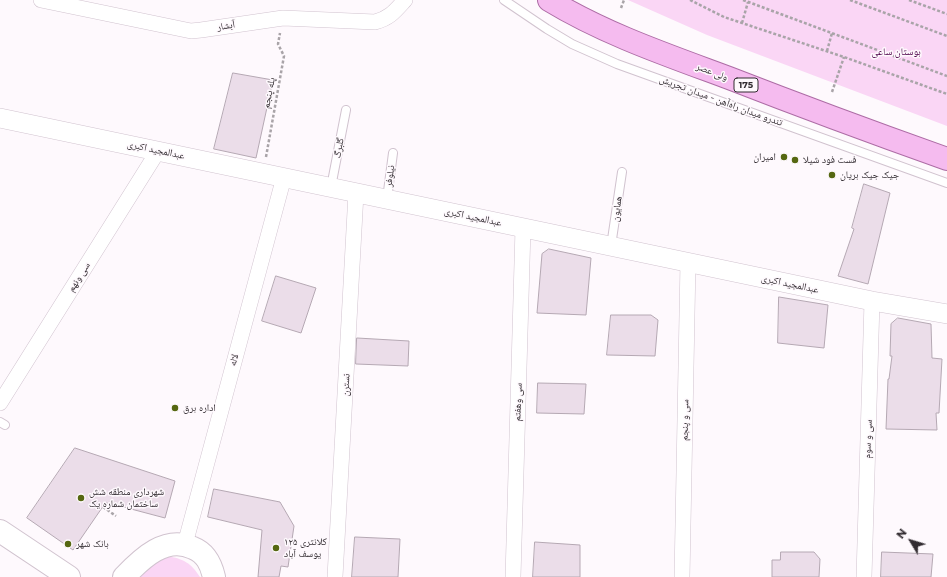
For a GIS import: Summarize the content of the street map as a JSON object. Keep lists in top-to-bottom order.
{
  "streets": {
    "main road": ["ولی عصر", "175"],
    "street": [
      "آبشار",
      "عبدالمجید اکبری",
      "سی ونهم",
      "لاله",
      "نسترن",
      "سی وهفتم",
      "سی و پنجم",
      "سی و سوم"
    ],
    "lane": [
      "تندرو میدان راه‌آهن - میدان تجریش",
      "گلبرگ",
      "نیلوفر",
      "همایون"
    ],
    "path": ["پله پنجم"]
  },
  "crossings": [
    ["آبشار", "پله پنجم"],
    ["پله پنجم", "عبدالمجید اکبری"],
    ["گلبرگ", "عبدالمجید اکبری"],
    ["عبدالمجید اکبری", "نیلوفر"],
    ["عبدالمجید اکبری", "همایون"],
    ["عبدالمجید اکبری", "سی ونهم"],
    ["عبدالمجید اکبری", "لاله"],
    ["عبدالمجید اکبری", "نسترن"],
    ["عبدالمجید اکبری", "سی وهفتم"],
    ["عبدالمجید اکبری", "سی و پنجم"],
    ["عبدالمجید اکبری", "سی و سوم"]
  ],
  "parks": ["بوستان ساعی"],
  "places": [
    "امیران",
    "فست فود شیلا",
    "جیک جیک بریان",
    "اداره برق",
    "شهرداری منطقه شش ساختمان شماره یک",
    "بانک شهر",
    "کلانتری ۱۲۵ یوسف آباد"
  ],
  "north": "top left"
}
